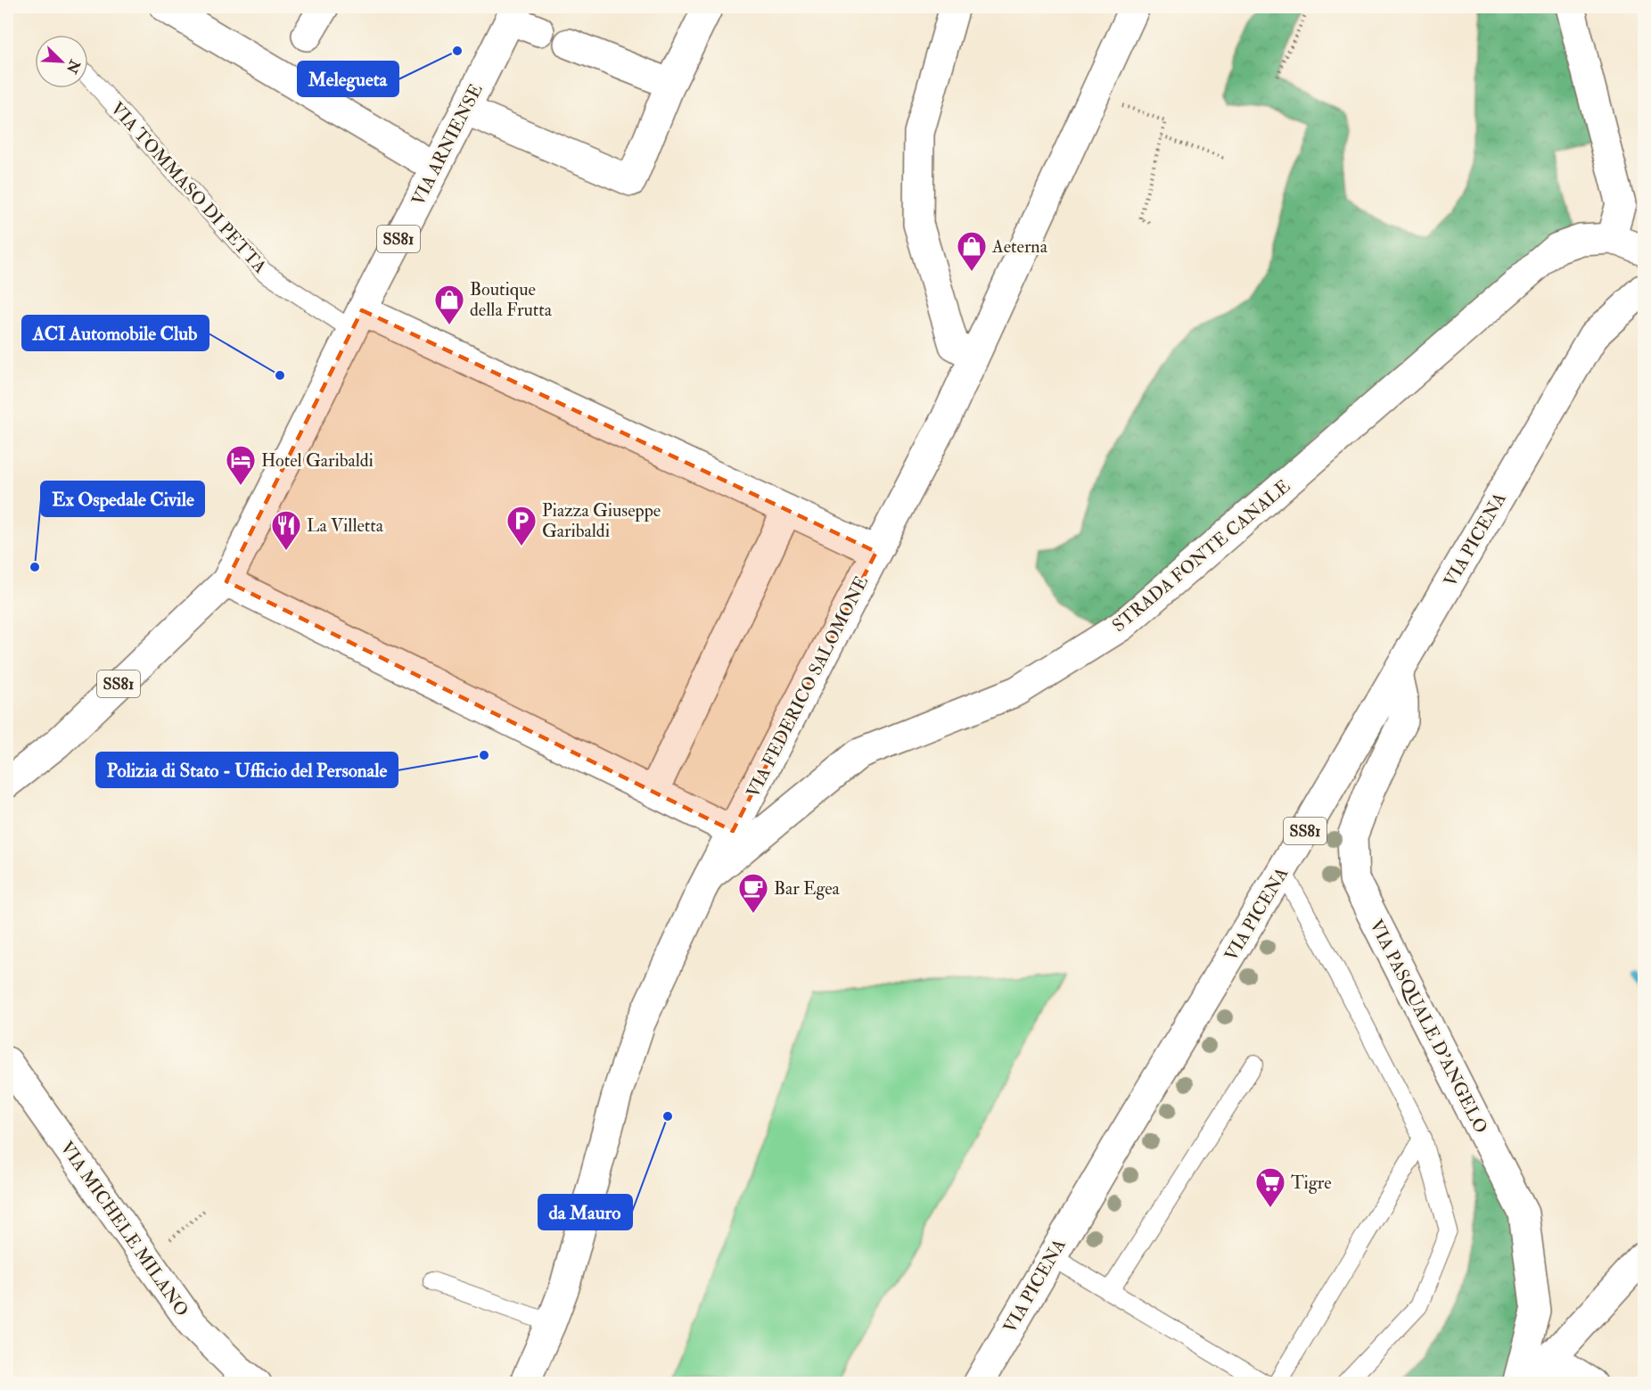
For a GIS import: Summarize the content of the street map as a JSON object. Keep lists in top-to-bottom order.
{
  "streets": {
    "street": [
      "VIA ARNIENSE",
      "SS81",
      "VIA PICENA",
      "STRADA FONTE CANALE",
      "VIA FEDERICO SALOMONE",
      "VIA PASQUALE D'ANGELO",
      "VIA MICHELE MILANO"
    ],
    "lane": ["VIA TOMMASO DI PETTA"]
  },
  "crossings": [
    ["VIA ARNIENSE", "VIA TOMMASO DI PETTA"],
    ["VIA ARNIENSE", "SS81"],
    ["VIA TOMMASO DI PETTA", "SS81"],
    ["VIA PICENA", "VIA PASQUALE D'ANGELO"],
    ["STRADA FONTE CANALE", "VIA FEDERICO SALOMONE"]
  ],
  "places": {
    "other": [
      "Melegueta",
      "ACI Automobile Club",
      "Ex Ospedale Civile",
      "Polizia di Stato - Ufficio del Personale",
      "da Mauro"
    ],
    "shop": ["Aeterna", "Boutique della Frutta"],
    "hotel": ["Hotel Garibaldi"],
    "parking": ["Piazza Giuseppe Garibaldi"],
    "restaurant": ["La Villetta"],
    "cafe": ["Bar Egea"],
    "supermarket": ["Tigre"]
  },
  "north": "bottom right"
}
